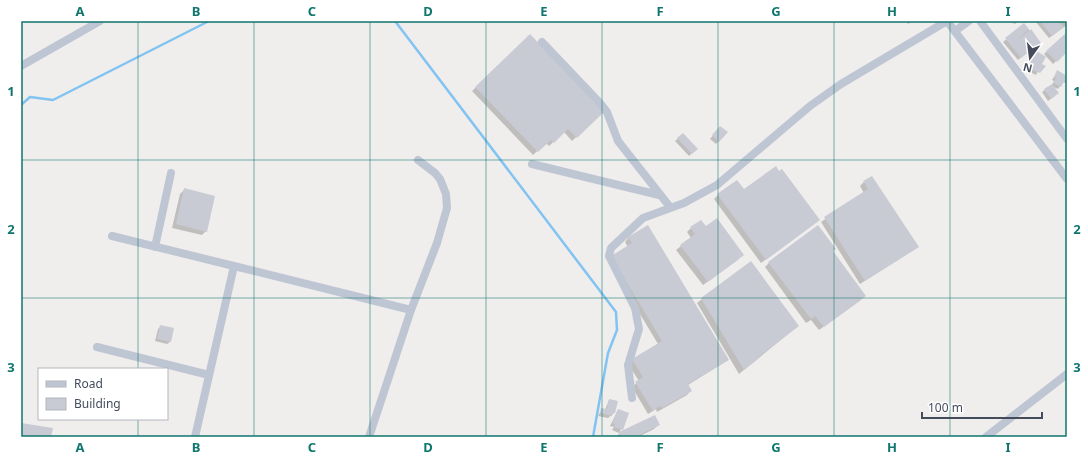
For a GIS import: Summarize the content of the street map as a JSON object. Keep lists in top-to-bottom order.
{
  "legend": ["Road", "Building"],
  "scale_bar": "100 m",
  "north": "bottom",
  "grid": {
    "columns": [
      "A",
      "B",
      "C",
      "D",
      "E",
      "F",
      "G",
      "H",
      "I"
    ],
    "rows": ["1", "2", "3"]
  }
}
